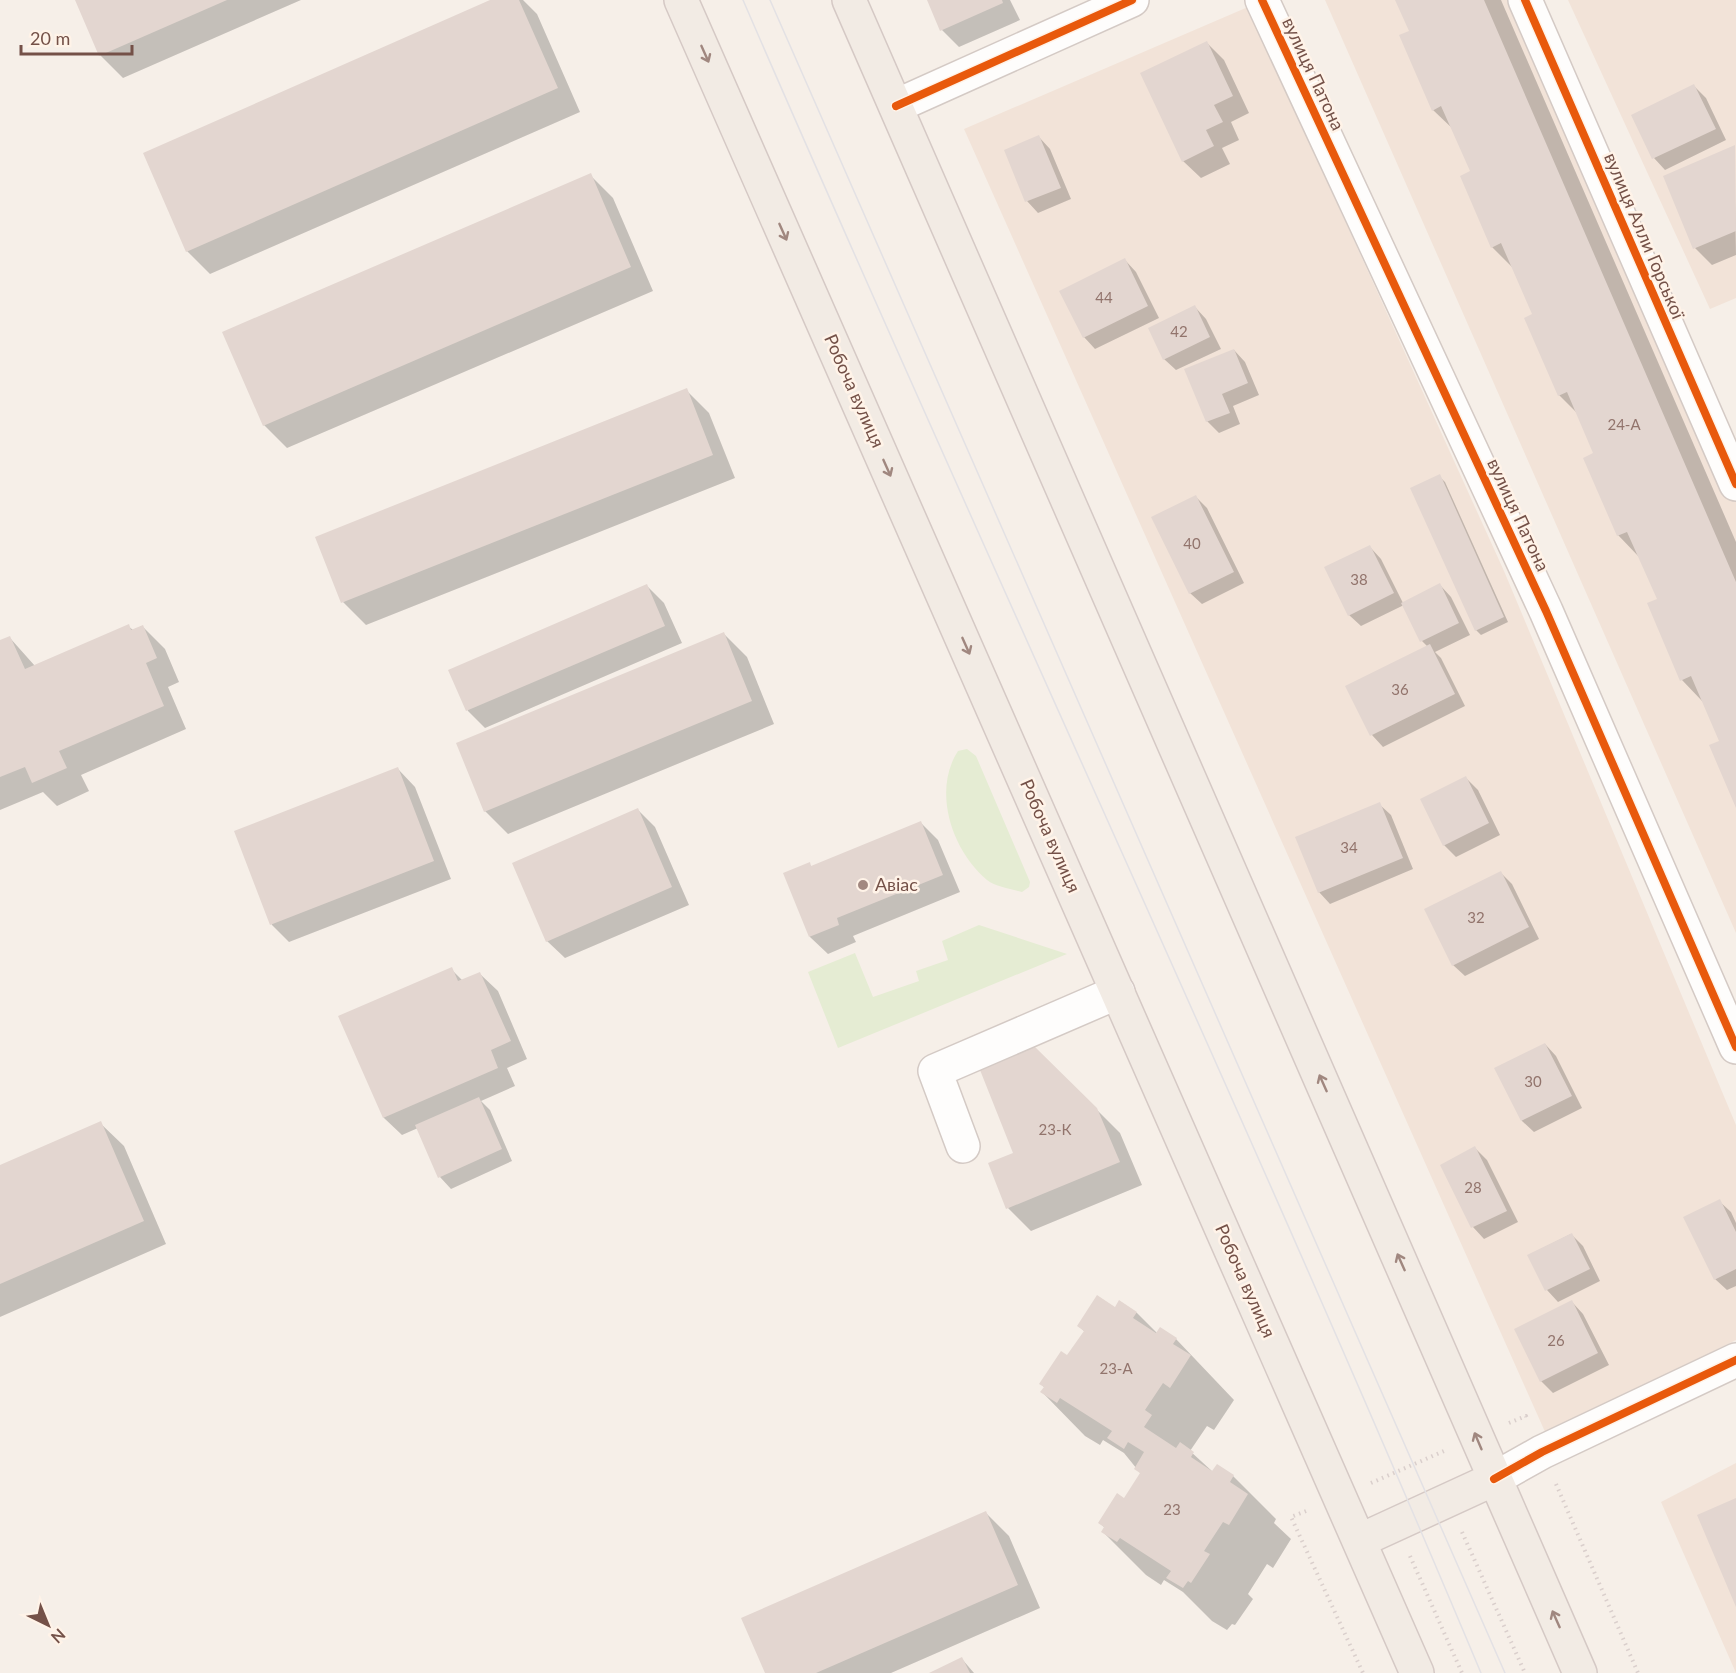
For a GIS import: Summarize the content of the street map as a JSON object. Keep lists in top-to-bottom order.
{
  "streets": {
    "main road": ["Робоча вулиця"],
    "street": ["вулиця Патона", "вулиця Алли Горської"]
  },
  "places": ["Авіас"],
  "house_numbers": [
    "44",
    "42",
    "24-А",
    "40",
    "38",
    "36",
    "34",
    "32",
    "30",
    "23-К",
    "28",
    "26",
    "23-А",
    "23"
  ],
  "scale_bar": "20 m",
  "north": "bottom right"
}
